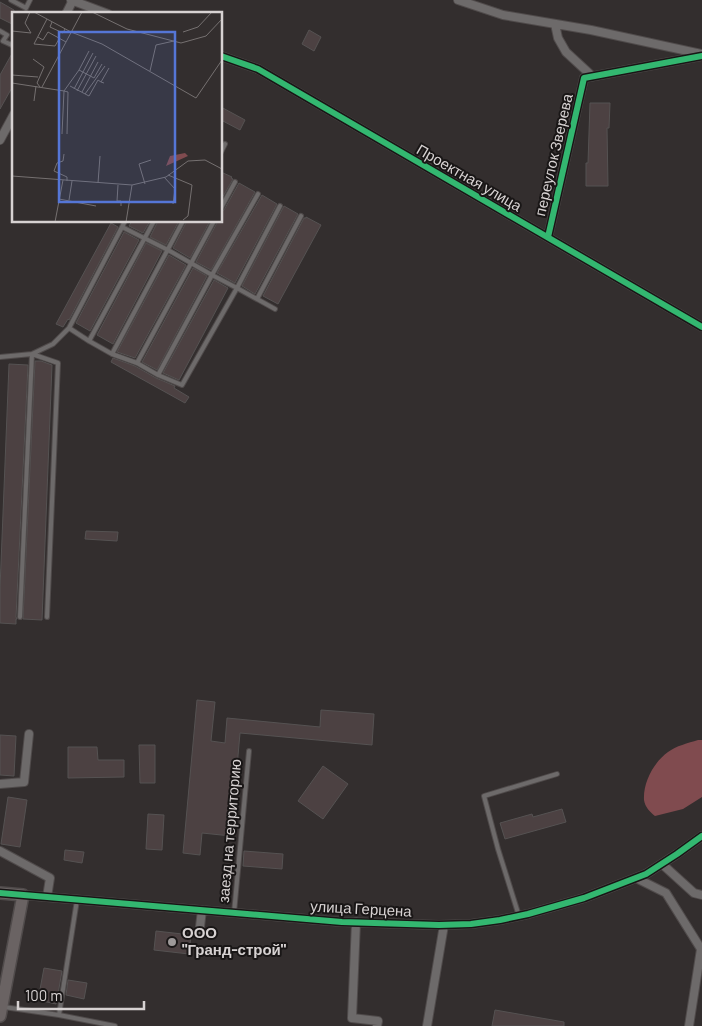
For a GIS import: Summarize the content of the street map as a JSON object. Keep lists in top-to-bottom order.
{
  "streets": {
    "street": ["переулок Зверева", "Проектная улица", "улица Герцена"],
    "lane": ["заезд на территорию"]
  },
  "crossings": [
    ["переулок Зверева", "Проектная улица"],
    ["заезд на территорию", "улица Герцена"]
  ],
  "places": ["ООО \"Гранд-строй\""],
  "scale_bar": "100 m"
}
